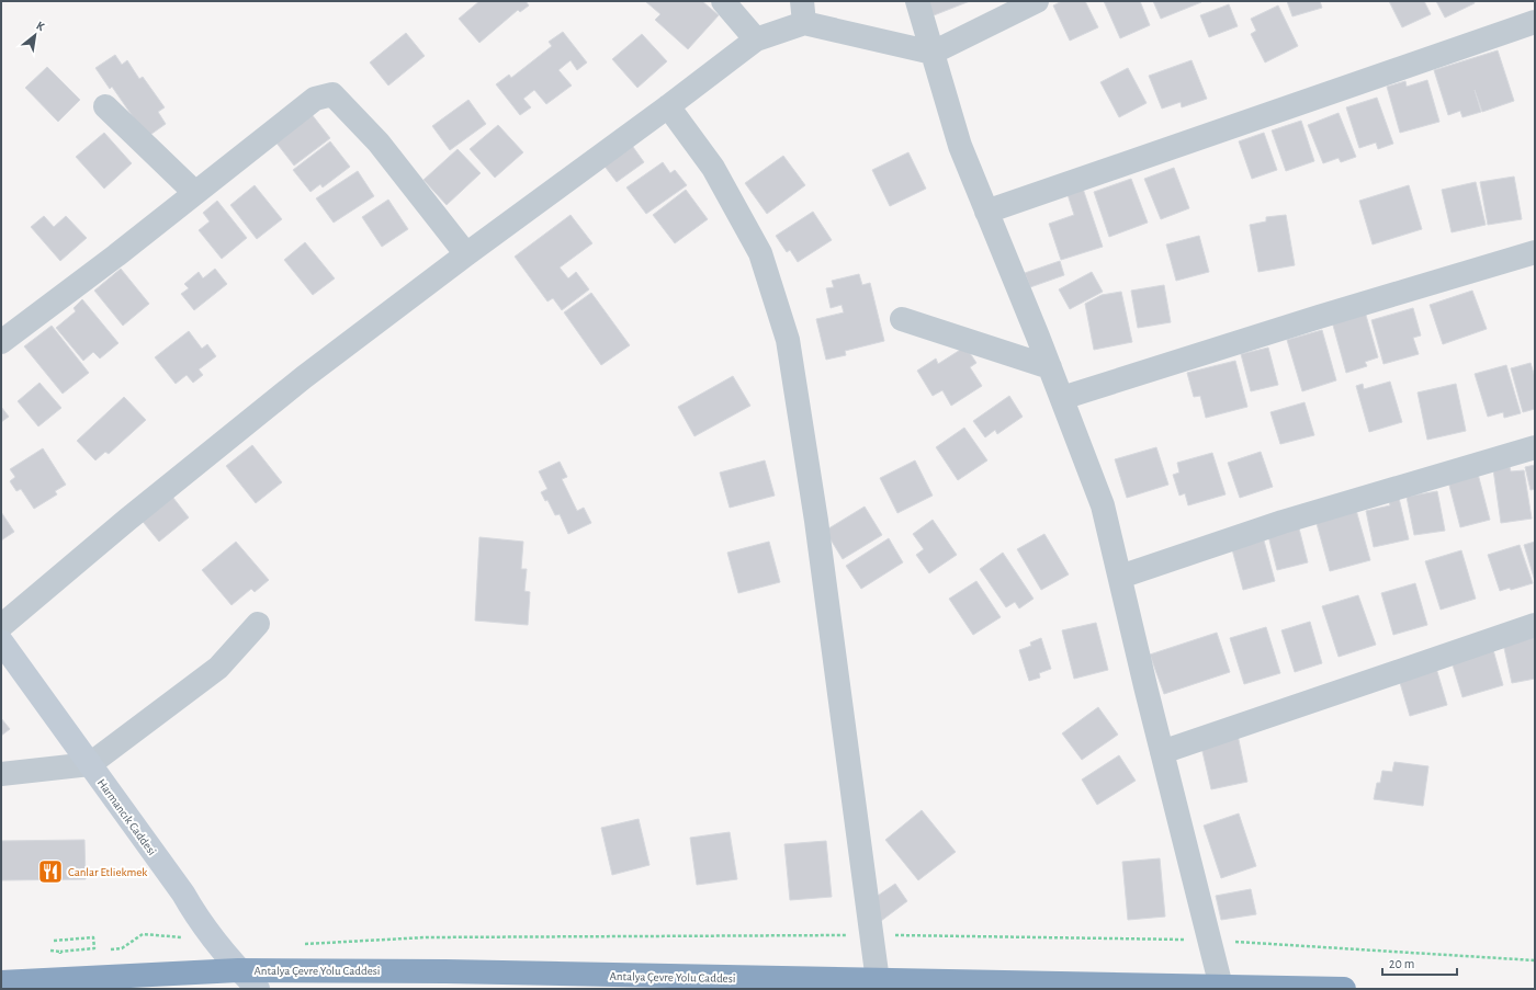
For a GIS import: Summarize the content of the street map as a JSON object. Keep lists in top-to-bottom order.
{
  "streets": {
    "highway": ["Antalya Çevre Yolu Caddesi"],
    "street": ["Harmancık Caddesi"]
  },
  "crossings": [
    ["Harmancık Caddesi", "Antalya Çevre Yolu Caddesi"]
  ],
  "places": {
    "restaurant": ["Canlar Etliekmek"]
  },
  "scale_bar": "20 m",
  "north": "top right"
}
